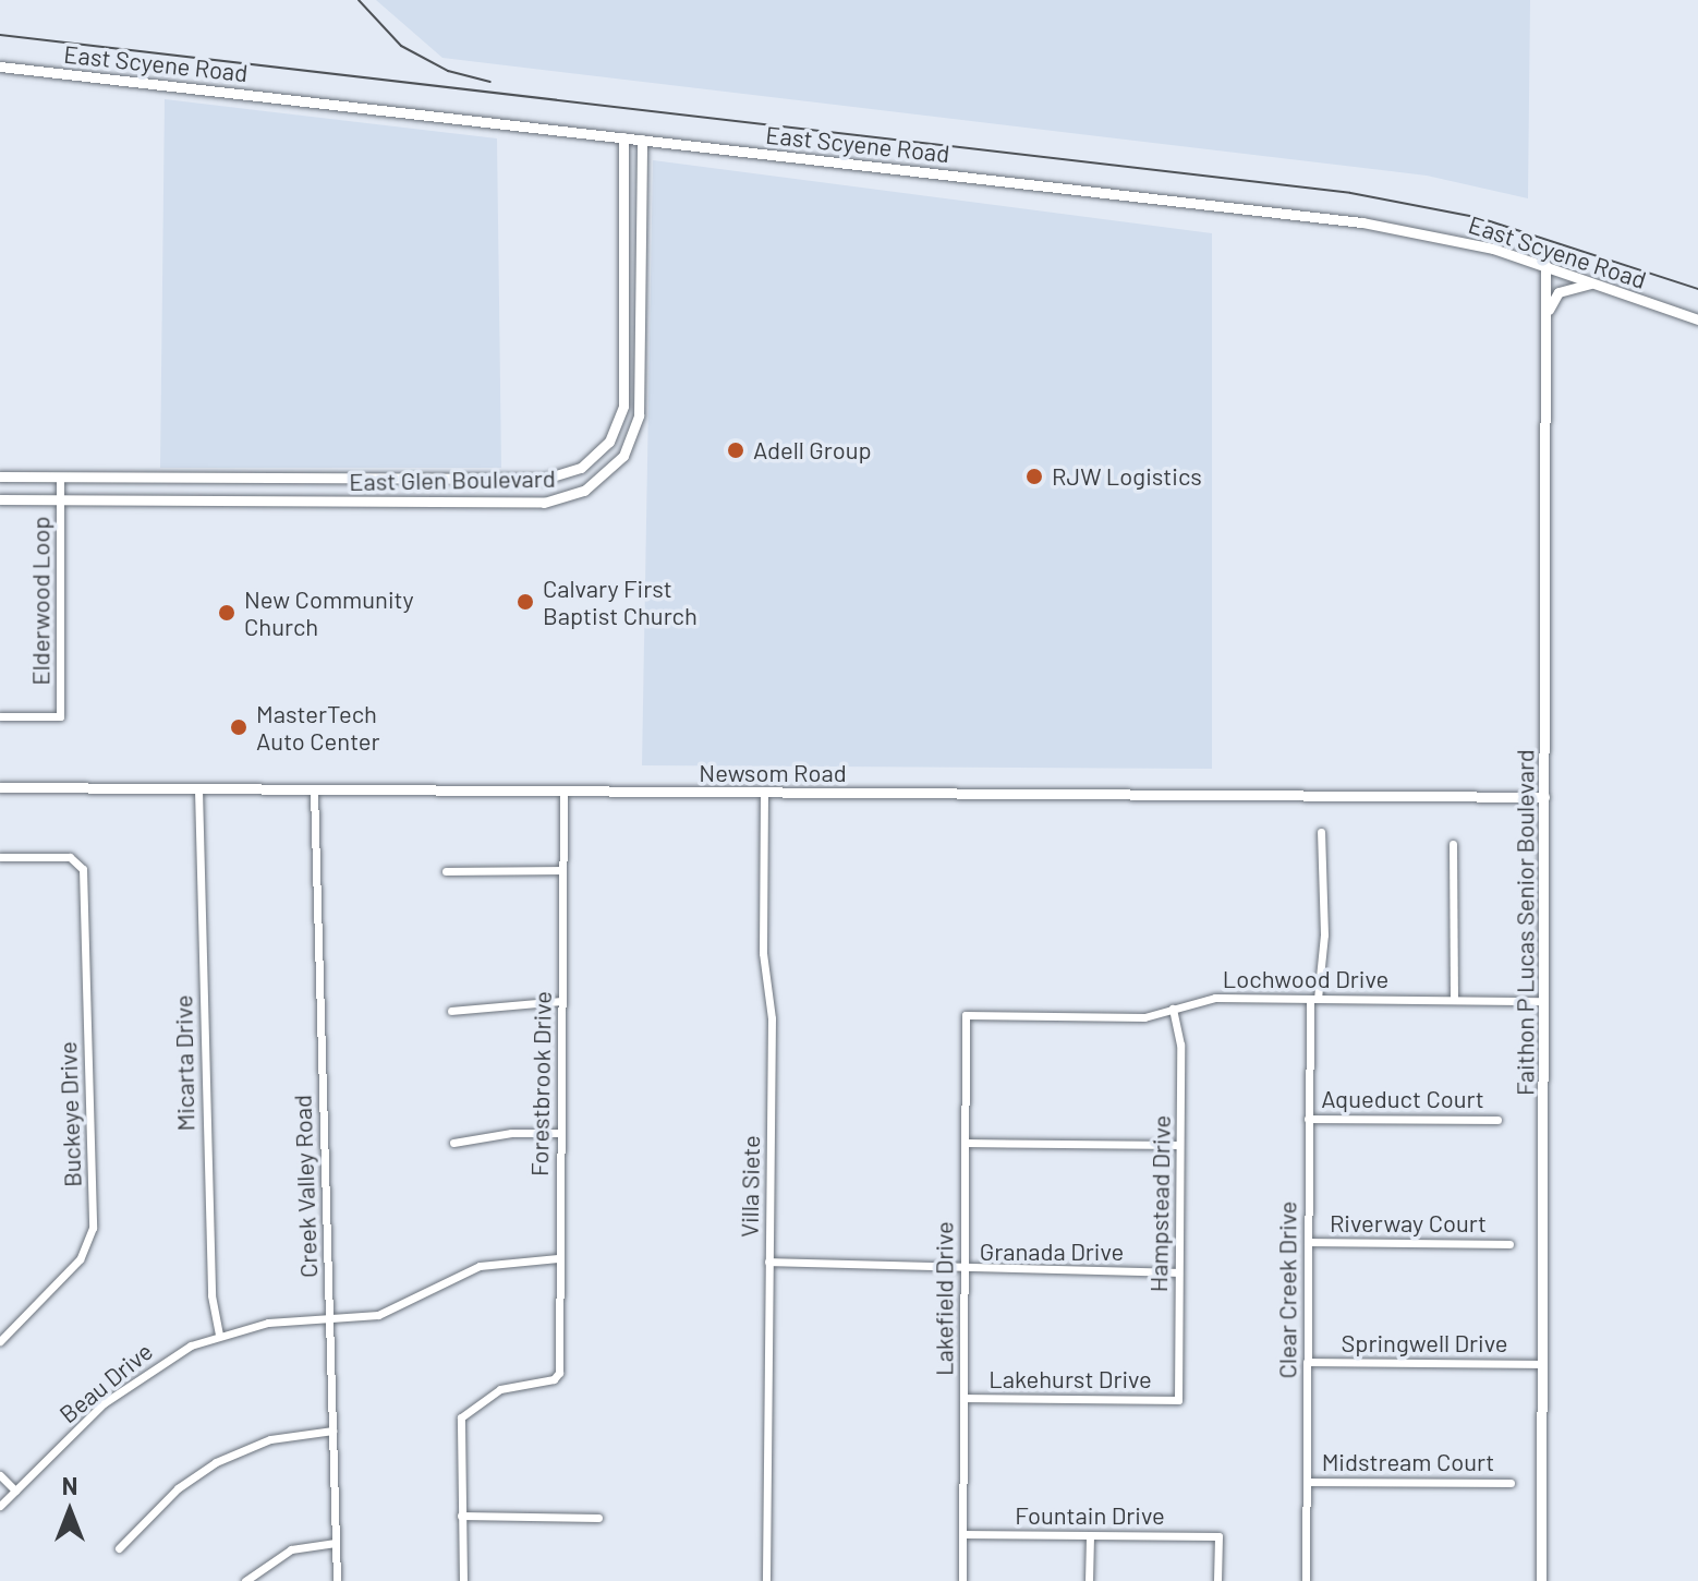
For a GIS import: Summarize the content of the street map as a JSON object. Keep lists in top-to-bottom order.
{
  "streets": {
    "street": [
      "East Scyene Road",
      "East Glen Boulevard",
      "Elderwood Loop",
      "Newsom Road",
      "Faithon P Lucas Senior Boulevard",
      "Lochwood Drive",
      "Micarta Drive",
      "Forestbrook Drive",
      "Aqueduct Court",
      "Buckeye Drive",
      "Creek Valley Road",
      "Villa Siete",
      "Hampstead Drive",
      "Riverway Court",
      "Granada Drive",
      "Clear Creek Drive",
      "Lakefield Drive",
      "Springwell Drive",
      "Lakehurst Drive",
      "Beau Drive",
      "Midstream Court",
      "Fountain Drive"
    ]
  },
  "crossings": [
    ["East Scyene Road", "Faithon P Lucas Senior Boulevard"],
    ["East Glen Boulevard", "Elderwood Loop"],
    ["Newsom Road", "Faithon P Lucas Senior Boulevard"],
    ["Newsom Road", "Micarta Drive"],
    ["Newsom Road", "Forestbrook Drive"],
    ["Newsom Road", "Creek Valley Road"],
    ["Newsom Road", "Villa Siete"],
    ["Faithon P Lucas Senior Boulevard", "Lochwood Drive"],
    ["Faithon P Lucas Senior Boulevard", "Springwell Drive"],
    ["Lochwood Drive", "Hampstead Drive"],
    ["Lochwood Drive", "Clear Creek Drive"],
    ["Lochwood Drive", "Lakefield Drive"],
    ["Micarta Drive", "Beau Drive"],
    ["Forestbrook Drive", "Beau Drive"],
    ["Aqueduct Court", "Clear Creek Drive"],
    ["Creek Valley Road", "Beau Drive"],
    ["Villa Siete", "Granada Drive"],
    ["Hampstead Drive", "Granada Drive"],
    ["Hampstead Drive", "Lakehurst Drive"],
    ["Riverway Court", "Clear Creek Drive"],
    ["Granada Drive", "Lakefield Drive"],
    ["Clear Creek Drive", "Springwell Drive"],
    ["Clear Creek Drive", "Midstream Court"],
    ["Lakefield Drive", "Lakehurst Drive"],
    ["Lakefield Drive", "Fountain Drive"]
  ],
  "places": [
    "Adell Group",
    "RJW Logistics",
    "Calvary First Baptist Church",
    "New Community Church",
    "MasterTech Auto Center"
  ],
  "north": "top"
}
